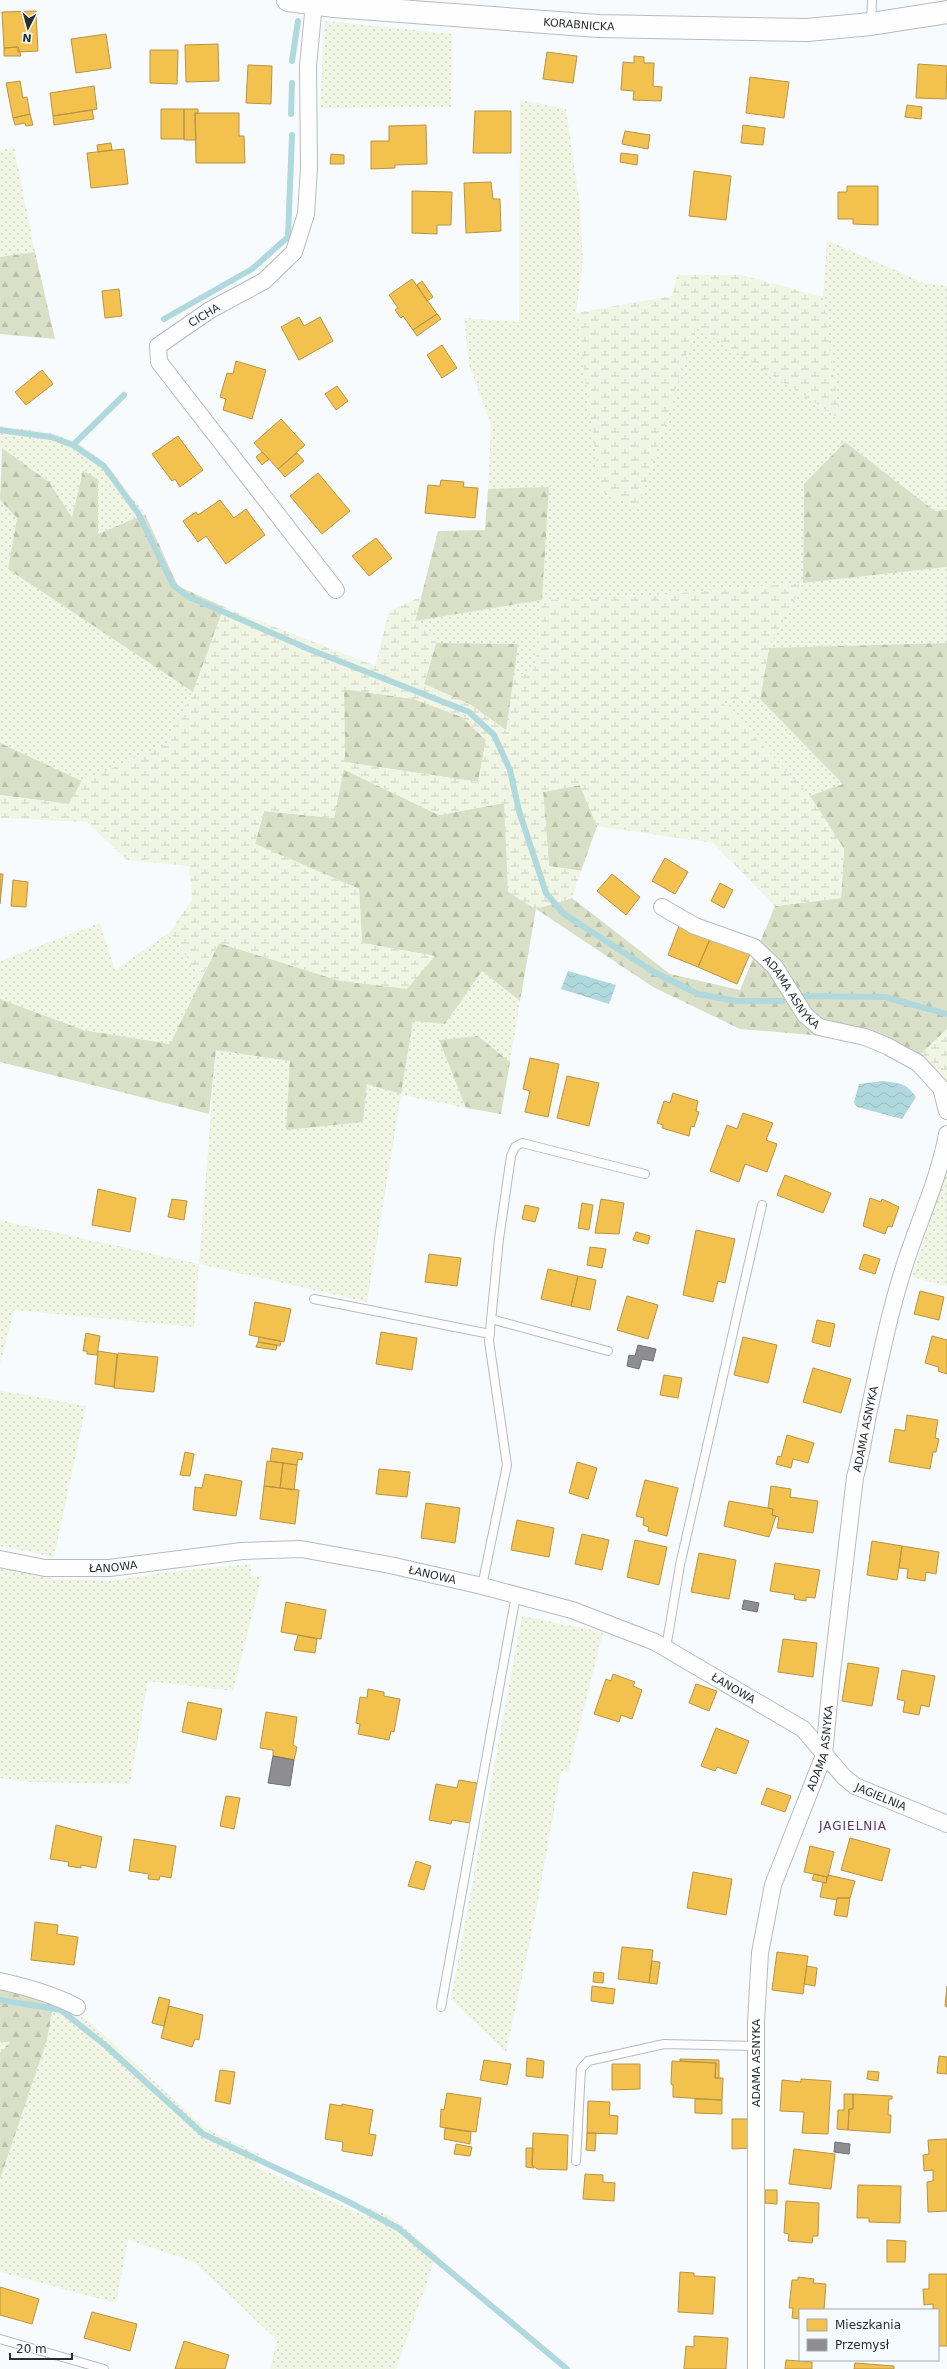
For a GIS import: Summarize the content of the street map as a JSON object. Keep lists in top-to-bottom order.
{
  "streets": {
    "street": [
      "KORABNICKA",
      "CICHA",
      "ADAMA ASNYKA",
      "ŁANOWA",
      "JAGIELNIA"
    ]
  },
  "crossings": [
    ["KORABNICKA", "CICHA"],
    ["ADAMA ASNYKA", "ŁANOWA"],
    ["ADAMA ASNYKA", "JAGIELNIA"],
    ["ŁANOWA", "JAGIELNIA"]
  ],
  "districts": ["JAGIELNIA"],
  "legend": ["Mieszkania", "Przemysł"],
  "scale_bar": "20 m",
  "north": "bottom"
}
